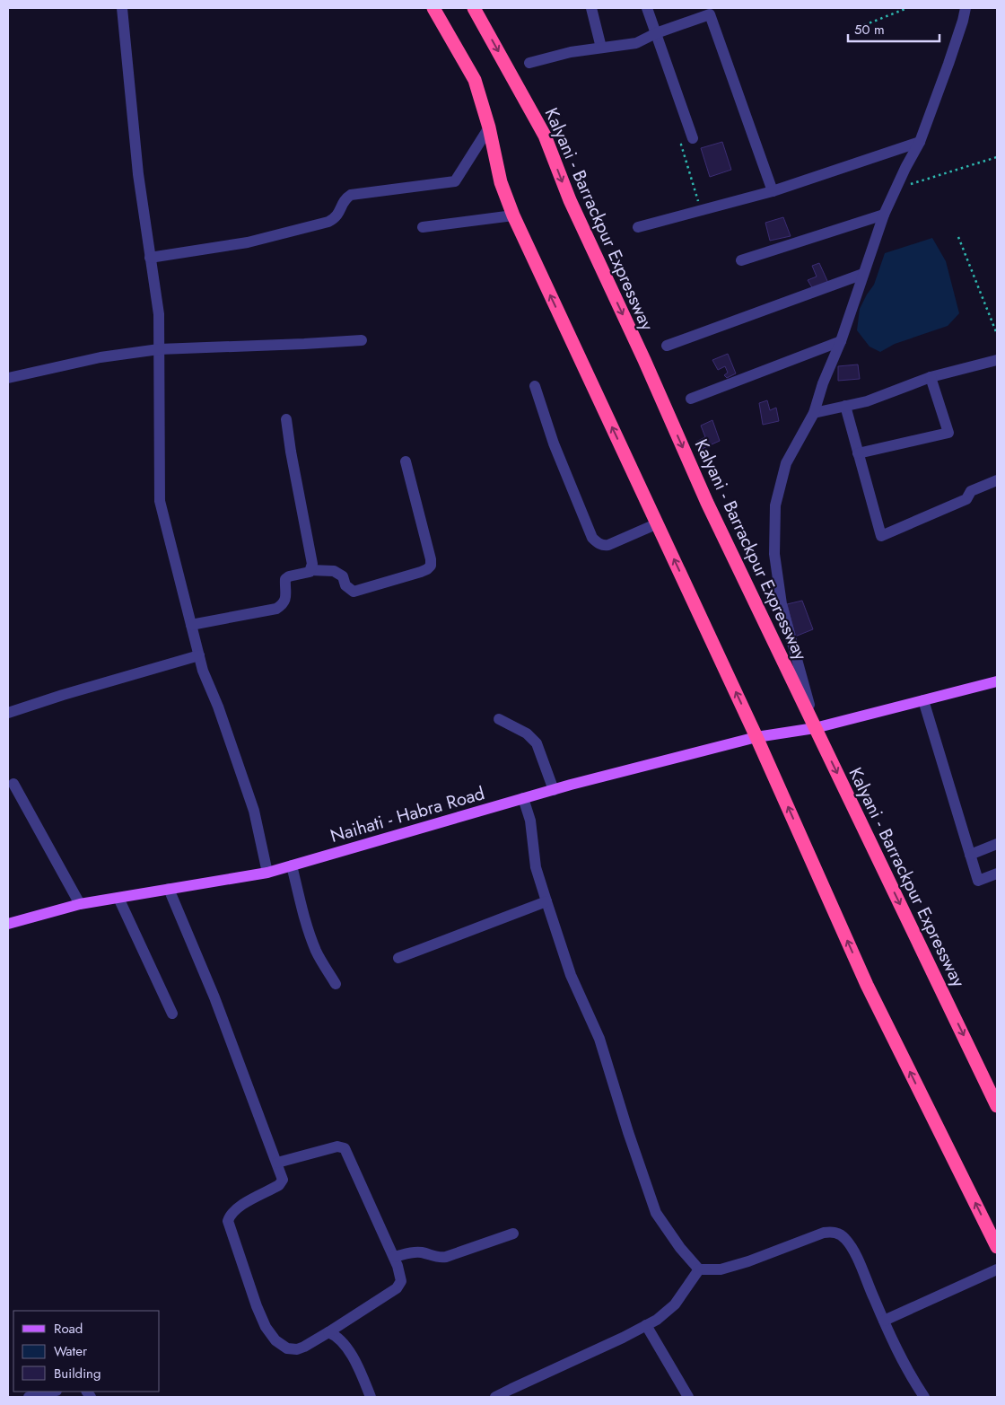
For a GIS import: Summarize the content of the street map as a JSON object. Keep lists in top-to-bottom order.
{
  "streets": {
    "highway": ["Kalyani - Barrackpur Expressway"],
    "main road": ["Naihati - Habra Road"]
  },
  "crossings": [
    ["Kalyani - Barrackpur Expressway", "Naihati - Habra Road"]
  ],
  "legend": ["Road", "Water", "Building"],
  "scale_bar": "50 m"
}
